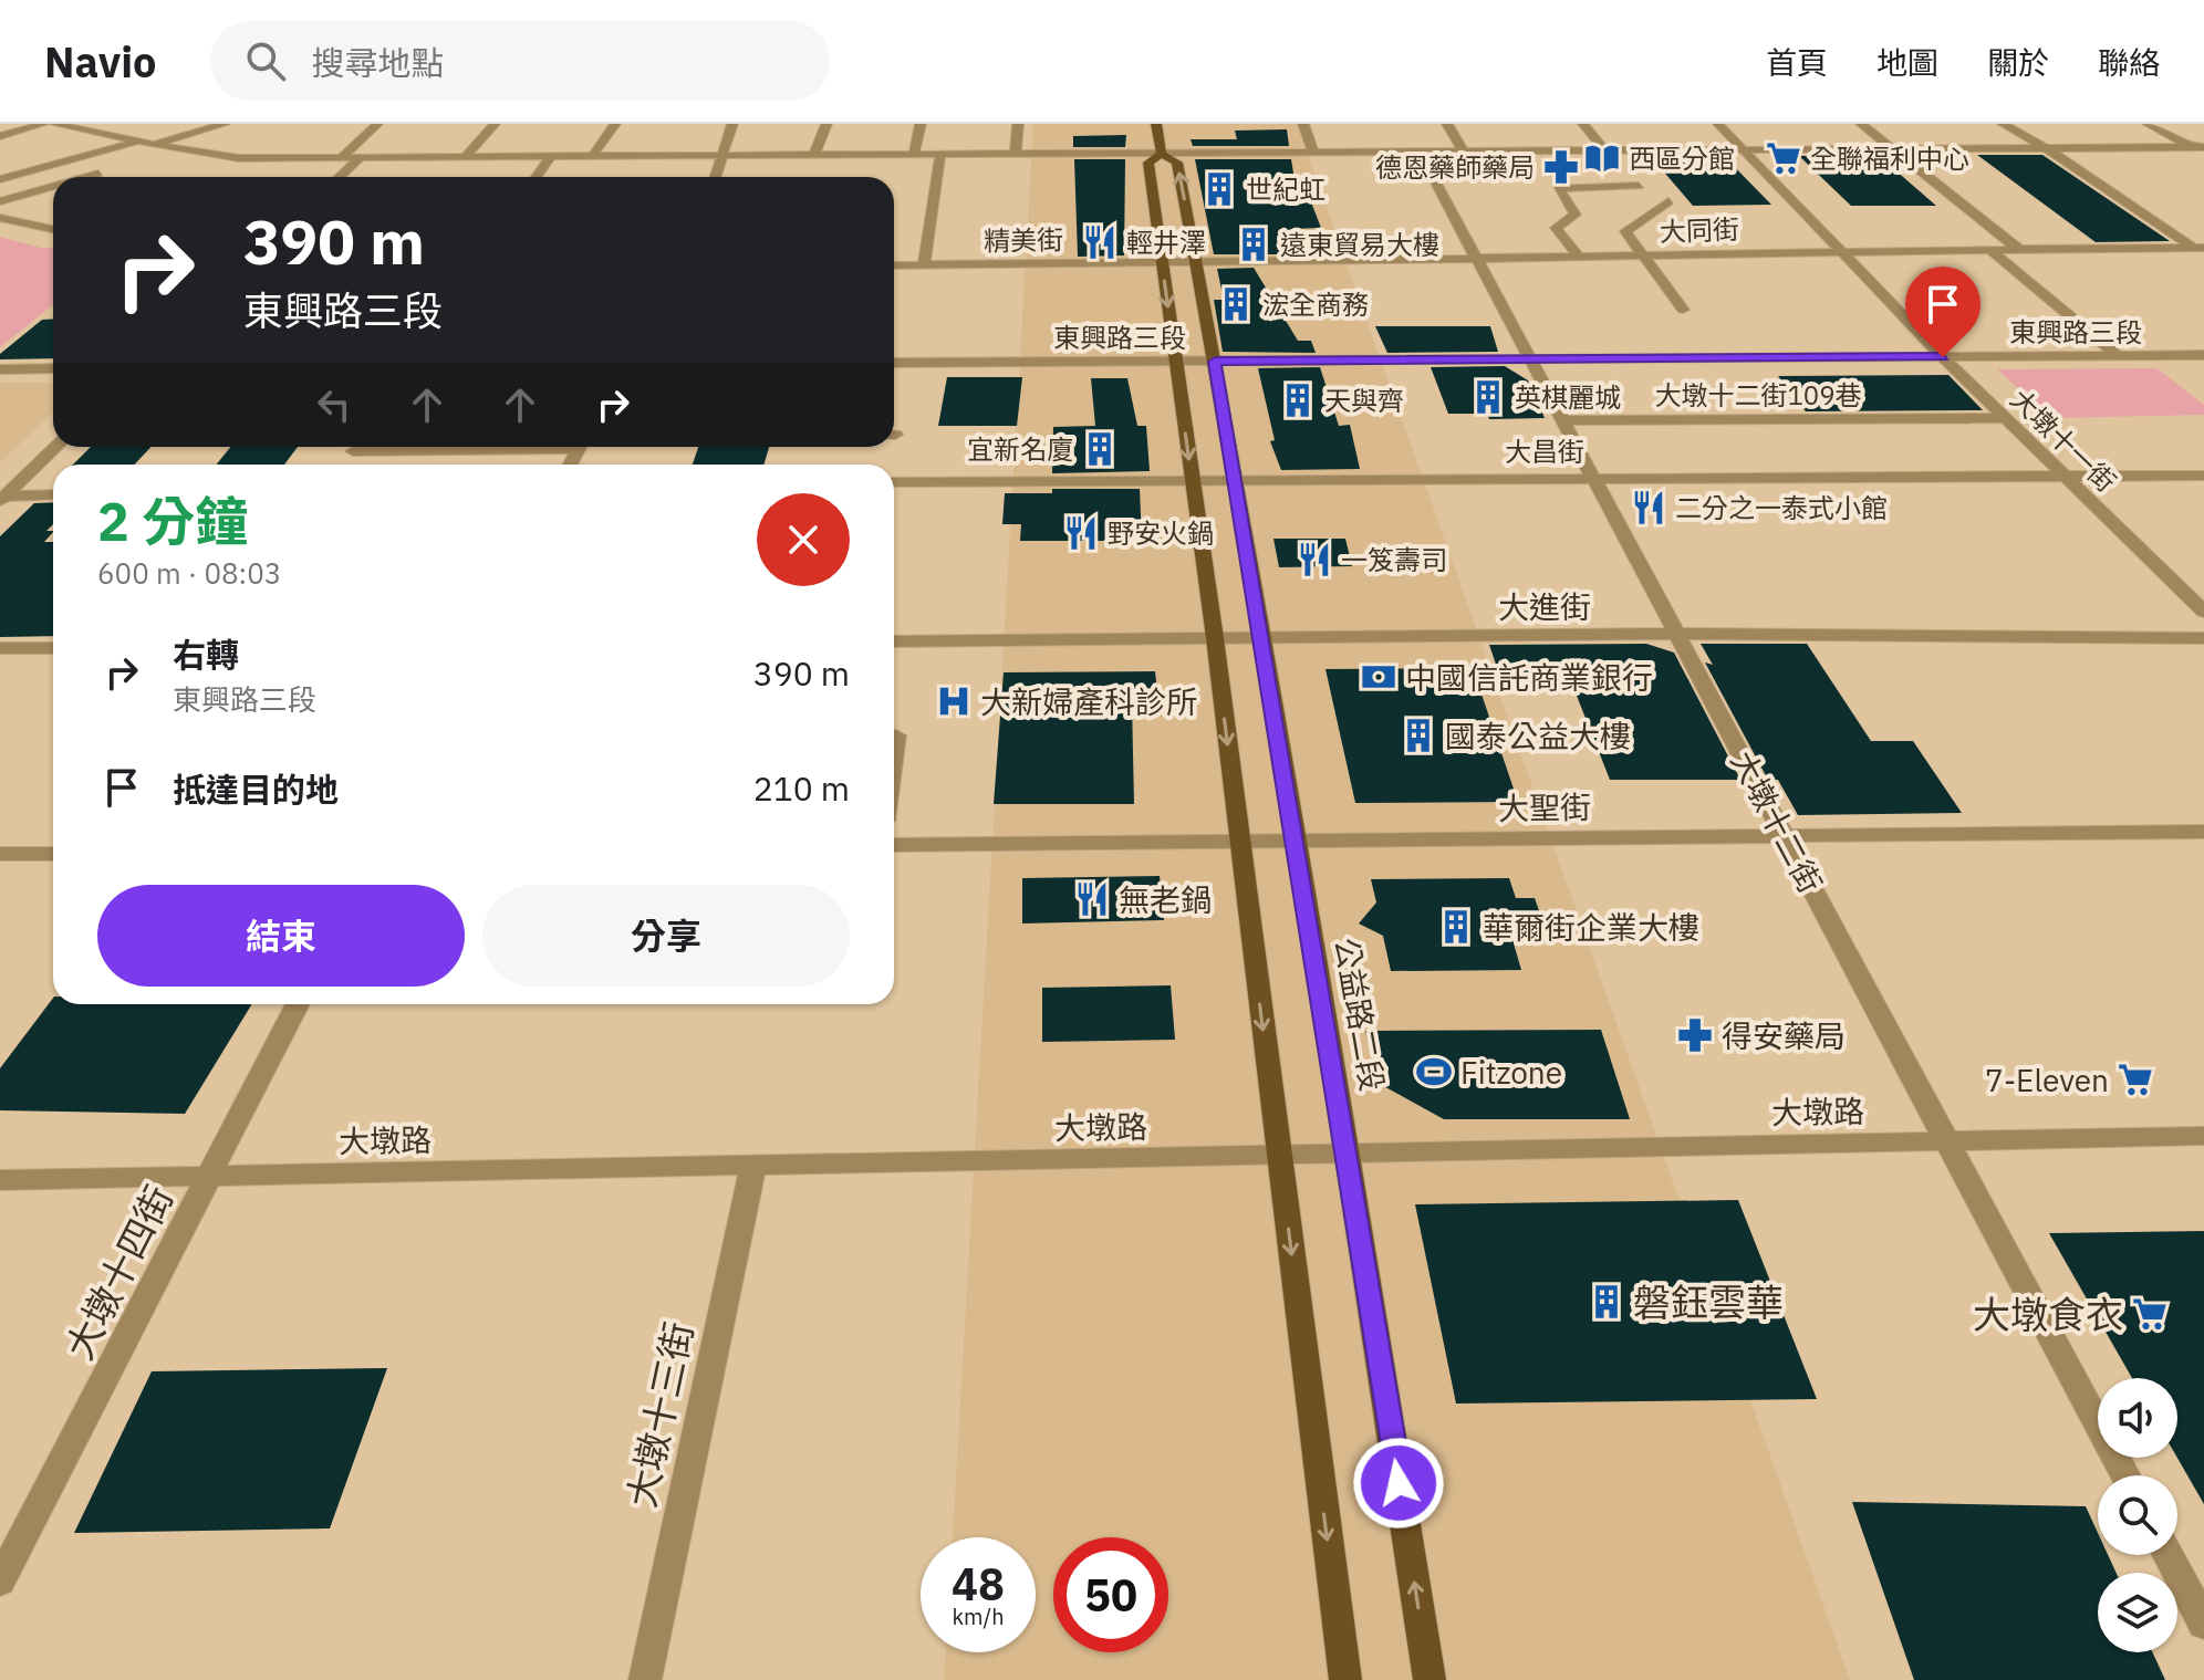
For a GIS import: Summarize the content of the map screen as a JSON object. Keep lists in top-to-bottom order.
{
  "streets": {
    "main road": ["公益路二段"],
    "street": [
      "大同街",
      "精美街",
      "東興路三段",
      "大墩十二街109巷",
      "大墩十一街",
      "大昌街",
      "大進街",
      "大聖街",
      "大墩十二街",
      "大墩路",
      "大墩十四街",
      "大墩十三街"
    ]
  },
  "crossings": [
    ["大同街", "精美街"],
    ["大同街", "大墩十一街"],
    ["大同街", "大墩十二街"],
    ["大同街", "公益路二段"],
    ["精美街", "公益路二段"],
    ["東興路三段", "大墩十一街"],
    ["東興路三段", "大墩十二街"],
    ["東興路三段", "公益路二段"],
    ["大墩十二街109巷", "大墩十一街"],
    ["大墩十二街109巷", "大墩十二街"],
    ["大墩十一街", "大昌街"],
    ["大昌街", "大墩十二街"],
    ["大昌街", "公益路二段"],
    ["大進街", "大墩十二街"],
    ["大進街", "公益路二段"],
    ["大聖街", "大墩十二街"],
    ["大聖街", "公益路二段"],
    ["大墩十二街", "大墩路"],
    ["公益路二段", "大墩路"],
    ["大墩路", "大墩十四街"],
    ["大墩路", "大墩十三街"]
  ],
  "places": {
    "library": ["西區分館"],
    "supermarket": ["全聯福利中心", "7-Eleven", "大墩食衣"],
    "pharmacy": ["德恩藥師藥局", "得安藥局"],
    "building": [
      "世紀虹",
      "遠東貿易大樓",
      "浤全商務",
      "英棋麗城",
      "天與齊",
      "宜新名廈",
      "國泰公益大樓",
      "華爾街企業大樓",
      "磐鈺雲華"
    ],
    "restaurant": [
      "輕井澤",
      "二分之一泰式小館",
      "野安火鍋",
      "一笈壽司",
      "無老鍋"
    ],
    "bank": ["中國信託商業銀行"],
    "hospital": ["大新婦產科診所"],
    "sports": ["Fitzone"]
  },
  "page": {
    "header": "Navio",
    "search": "搜尋地點",
    "nav": [
      "首頁",
      "地圖",
      "關於",
      "聯絡"
    ],
    "turn": ["390 m", "東興路三段"],
    "heading": ["2 分鐘", "600 m · 08:03"],
    "list": [
      {
        "name": "右轉",
        "note": "東興路三段",
        "value": "390 m"
      },
      {
        "name": "抵達目的地",
        "value": "210 m"
      }
    ],
    "buttons": ["結束", "分享"],
    "speed": "48 km/h",
    "limit": "50"
  }
}
